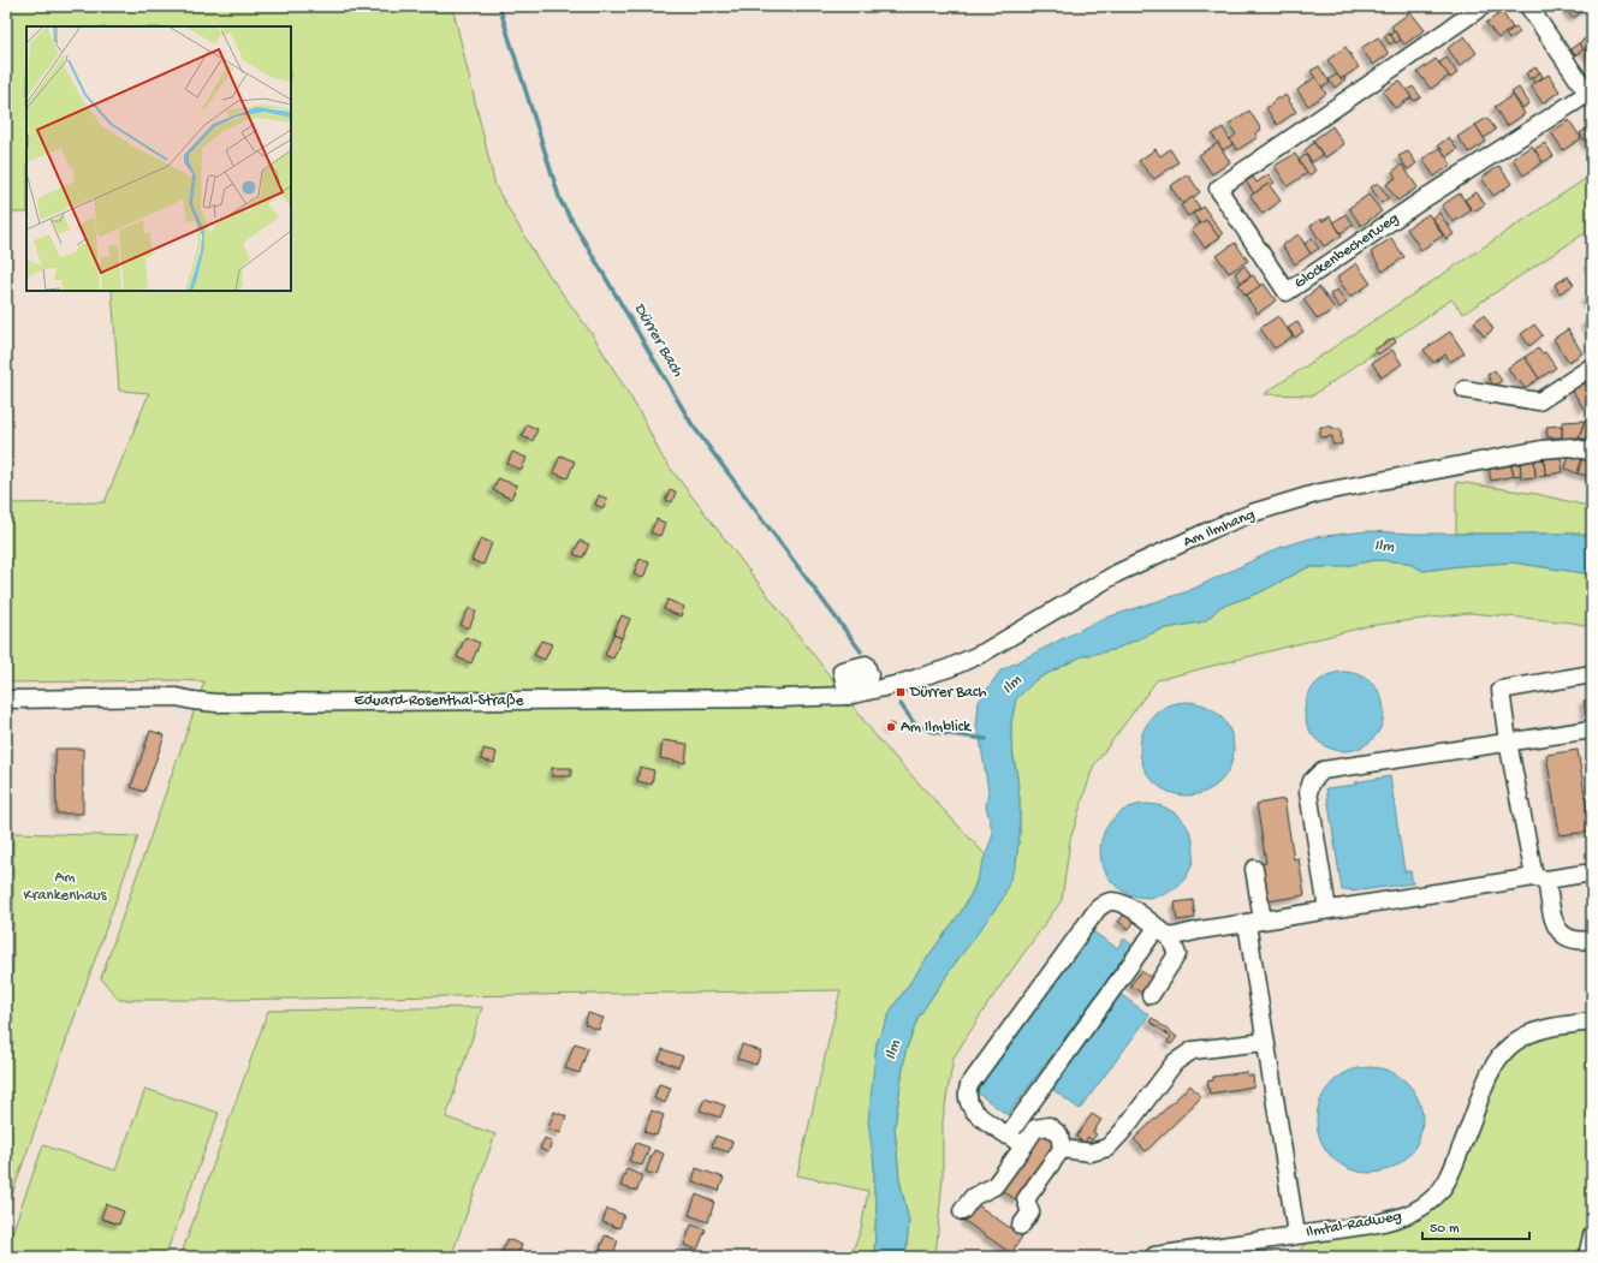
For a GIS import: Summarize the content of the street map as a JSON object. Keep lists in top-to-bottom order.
{
  "streets": {
    "street": [
      "Glockenbecherweg",
      "Am Ilmhang",
      "Eduard-Rosenthal-Straße",
      "Ilmtal-Radweg"
    ]
  },
  "crossings": [
    ["Am Ilmhang", "Eduard-Rosenthal-Straße"]
  ],
  "water": ["Dürrer Bach", "Ilm"],
  "parks": ["Am Krankenhaus"],
  "places": {
    "transit": ["Dürrer Bach"],
    "other": ["Am Ilmblick"]
  },
  "scale_bar": "50 m"
}
